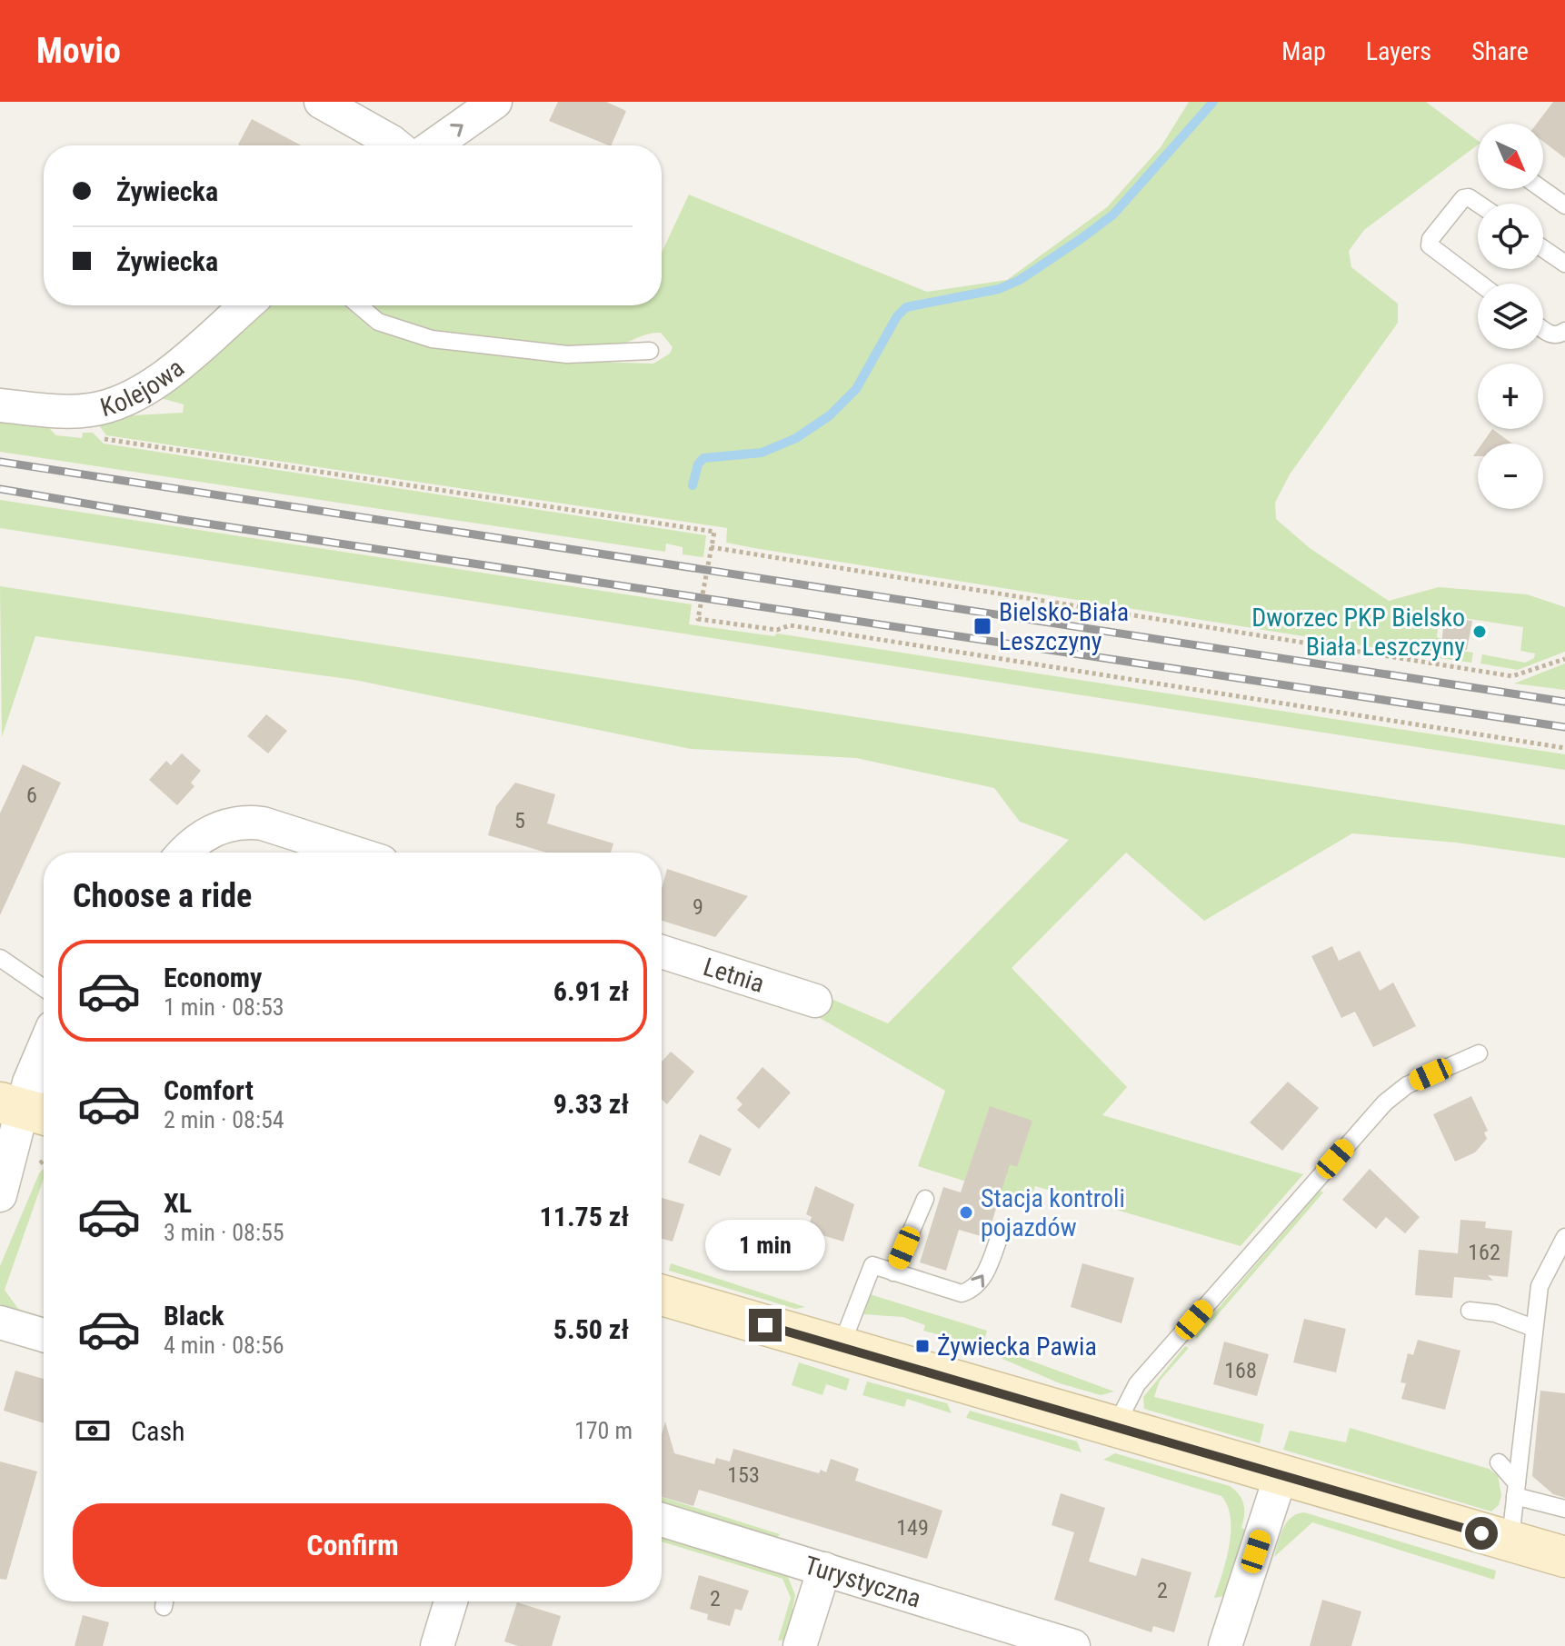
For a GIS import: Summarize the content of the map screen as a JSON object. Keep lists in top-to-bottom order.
{
  "streets": {
    "street": ["Kolejowa", "Letnia", "Turystyczna"]
  },
  "places": {
    "transit": ["Bielsko-Biała Leszczyny", "Żywiecka Pawia"],
    "other": ["Dworzec PKP Bielsko Biała Leszczyny", "Stacja kontroli pojazdów"]
  },
  "house_numbers": [
    "6",
    "5",
    "9",
    "162",
    "168",
    "153",
    "149",
    "2",
    "2"
  ],
  "north": "bottom right",
  "page": {
    "header": "Movio",
    "nav": ["Map", "Layers", "Share"],
    "map_buttons": ["+", "−"],
    "banner": ["Żywiecka", "Żywiecka"],
    "heading": "Choose a ride",
    "list": [
      {
        "name": "Economy",
        "note": "1 min · 08:53",
        "value": "6.91 zł"
      },
      {
        "name": "Comfort",
        "note": "2 min · 08:54",
        "value": "9.33 zł"
      },
      {
        "name": "XL",
        "note": "3 min · 08:55",
        "value": "11.75 zł"
      },
      {
        "name": "Black",
        "note": "4 min · 08:56",
        "value": "5.50 zł"
      }
    ],
    "bubble": "1 min",
    "pay": ["Cash", "170 m"],
    "buttons": "Confirm"
  }
}
